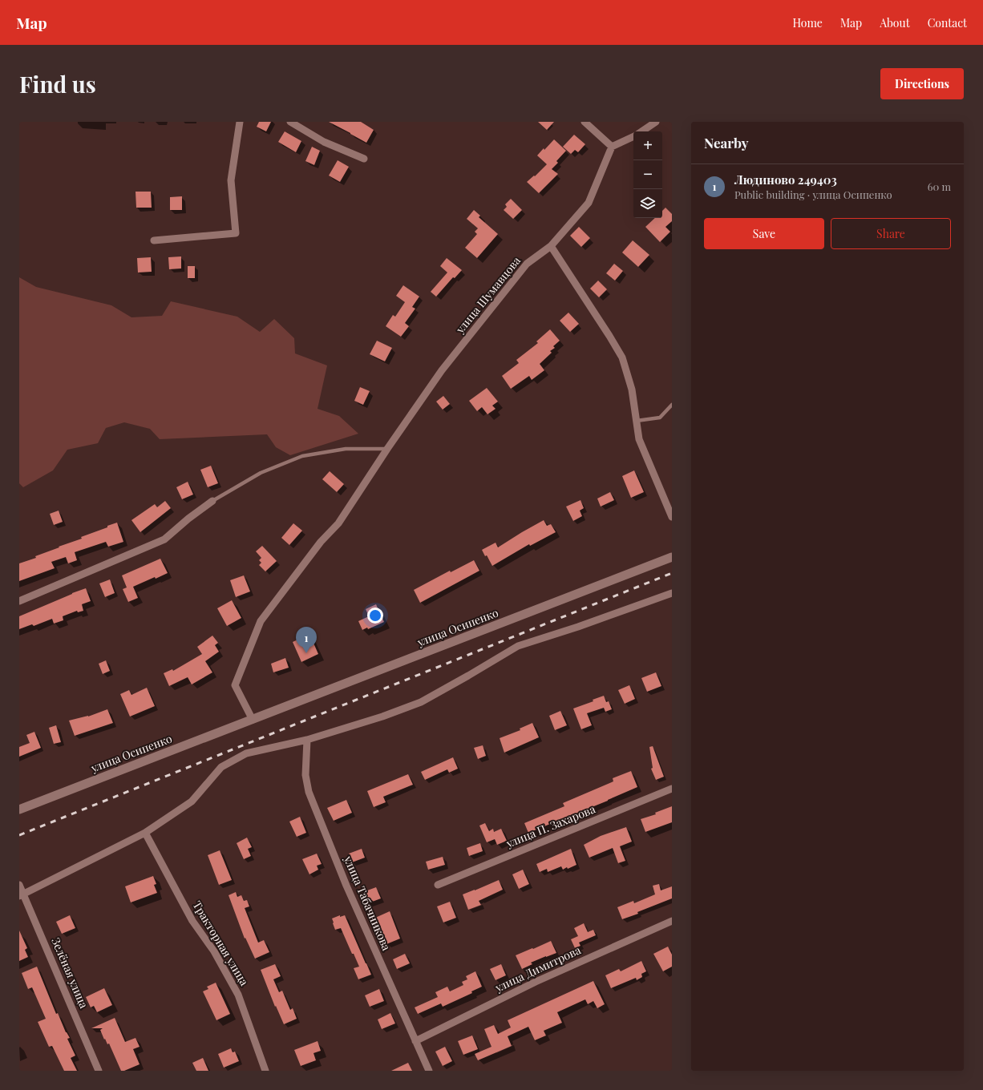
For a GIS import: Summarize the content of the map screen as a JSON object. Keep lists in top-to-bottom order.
{
  "streets": {
    "street": [
      "улица Шумавцова",
      "улица Осипенко",
      "улица П. Захарова",
      "улица Табачникова",
      "Тракторная улица",
      "улица Димитрова",
      "Зелёная улица"
    ]
  },
  "crossings": [
    ["улица Табачникова", "улица Димитрова"]
  ],
  "page": {
    "header": "Map",
    "nav": [
      "Home",
      "Map",
      "About",
      "Contact"
    ],
    "buttons": [
      "Directions",
      ["Save", "Share"]
    ],
    "title": "Find us",
    "heading": "Nearby",
    "map_buttons": ["+", "−"],
    "list": [
      {
        "mark": "1",
        "name": "Людиново 249403",
        "note": "Public building · улица Осипенко",
        "value": "60 m"
      }
    ],
    "pins": "1"
  }
}
